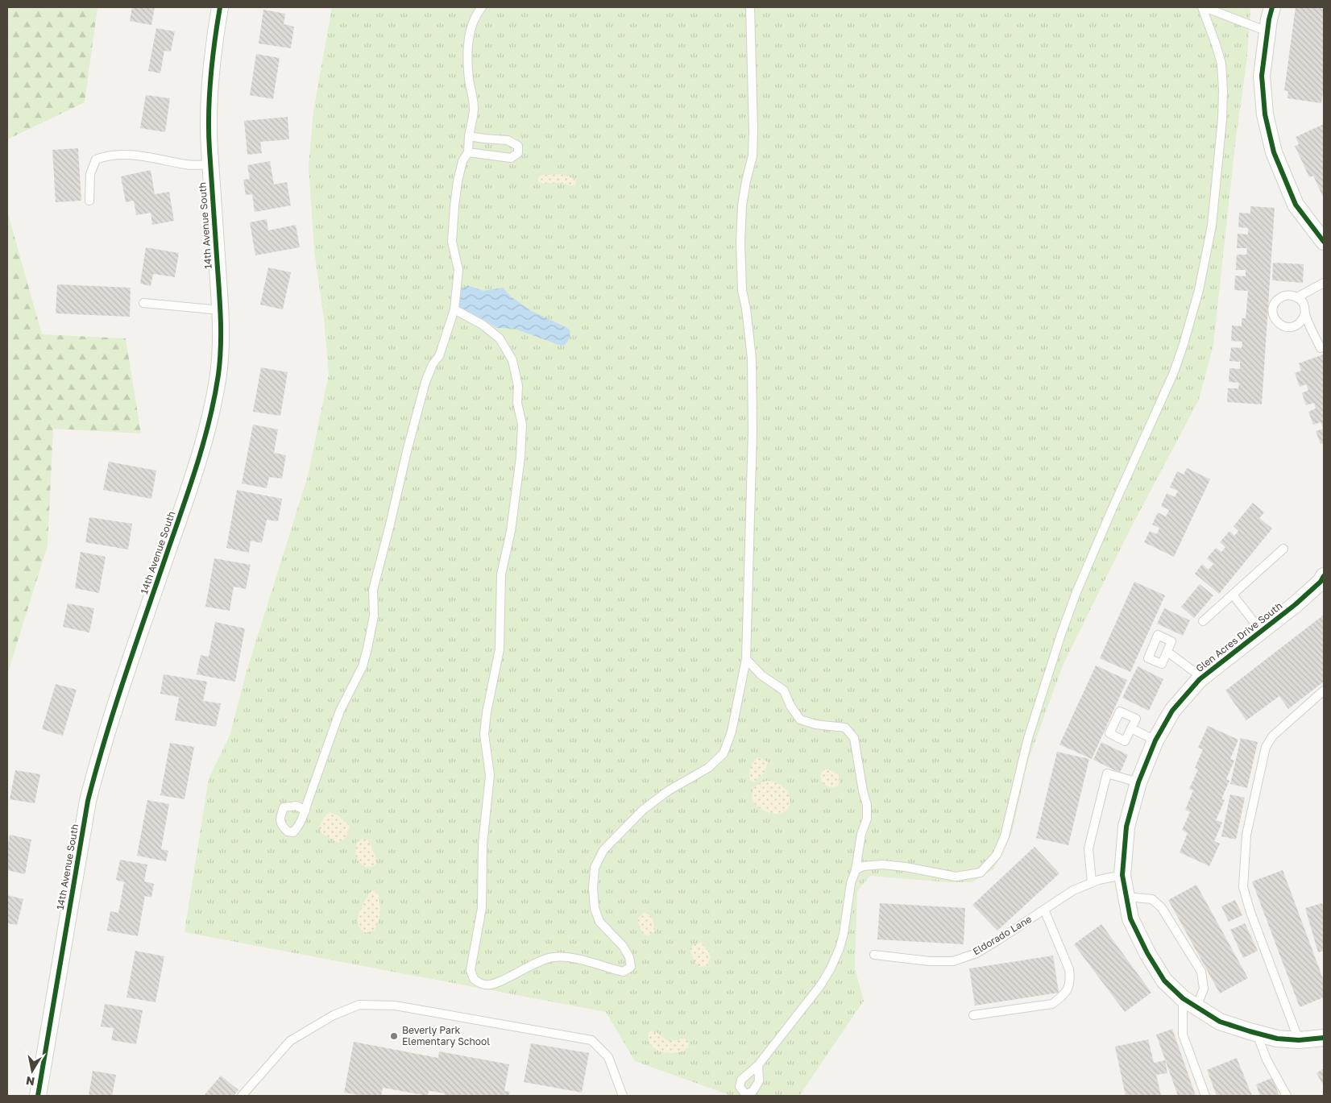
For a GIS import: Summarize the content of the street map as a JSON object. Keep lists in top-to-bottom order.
{
  "streets": {
    "street": ["14th Avenue South", "Glen Acres Drive South"],
    "lane": ["Eldorado Lane"]
  },
  "crossings": [
    ["Glen Acres Drive South", "Eldorado Lane"]
  ],
  "places": ["Beverly Park Elementary School"],
  "north": "bottom"
}
